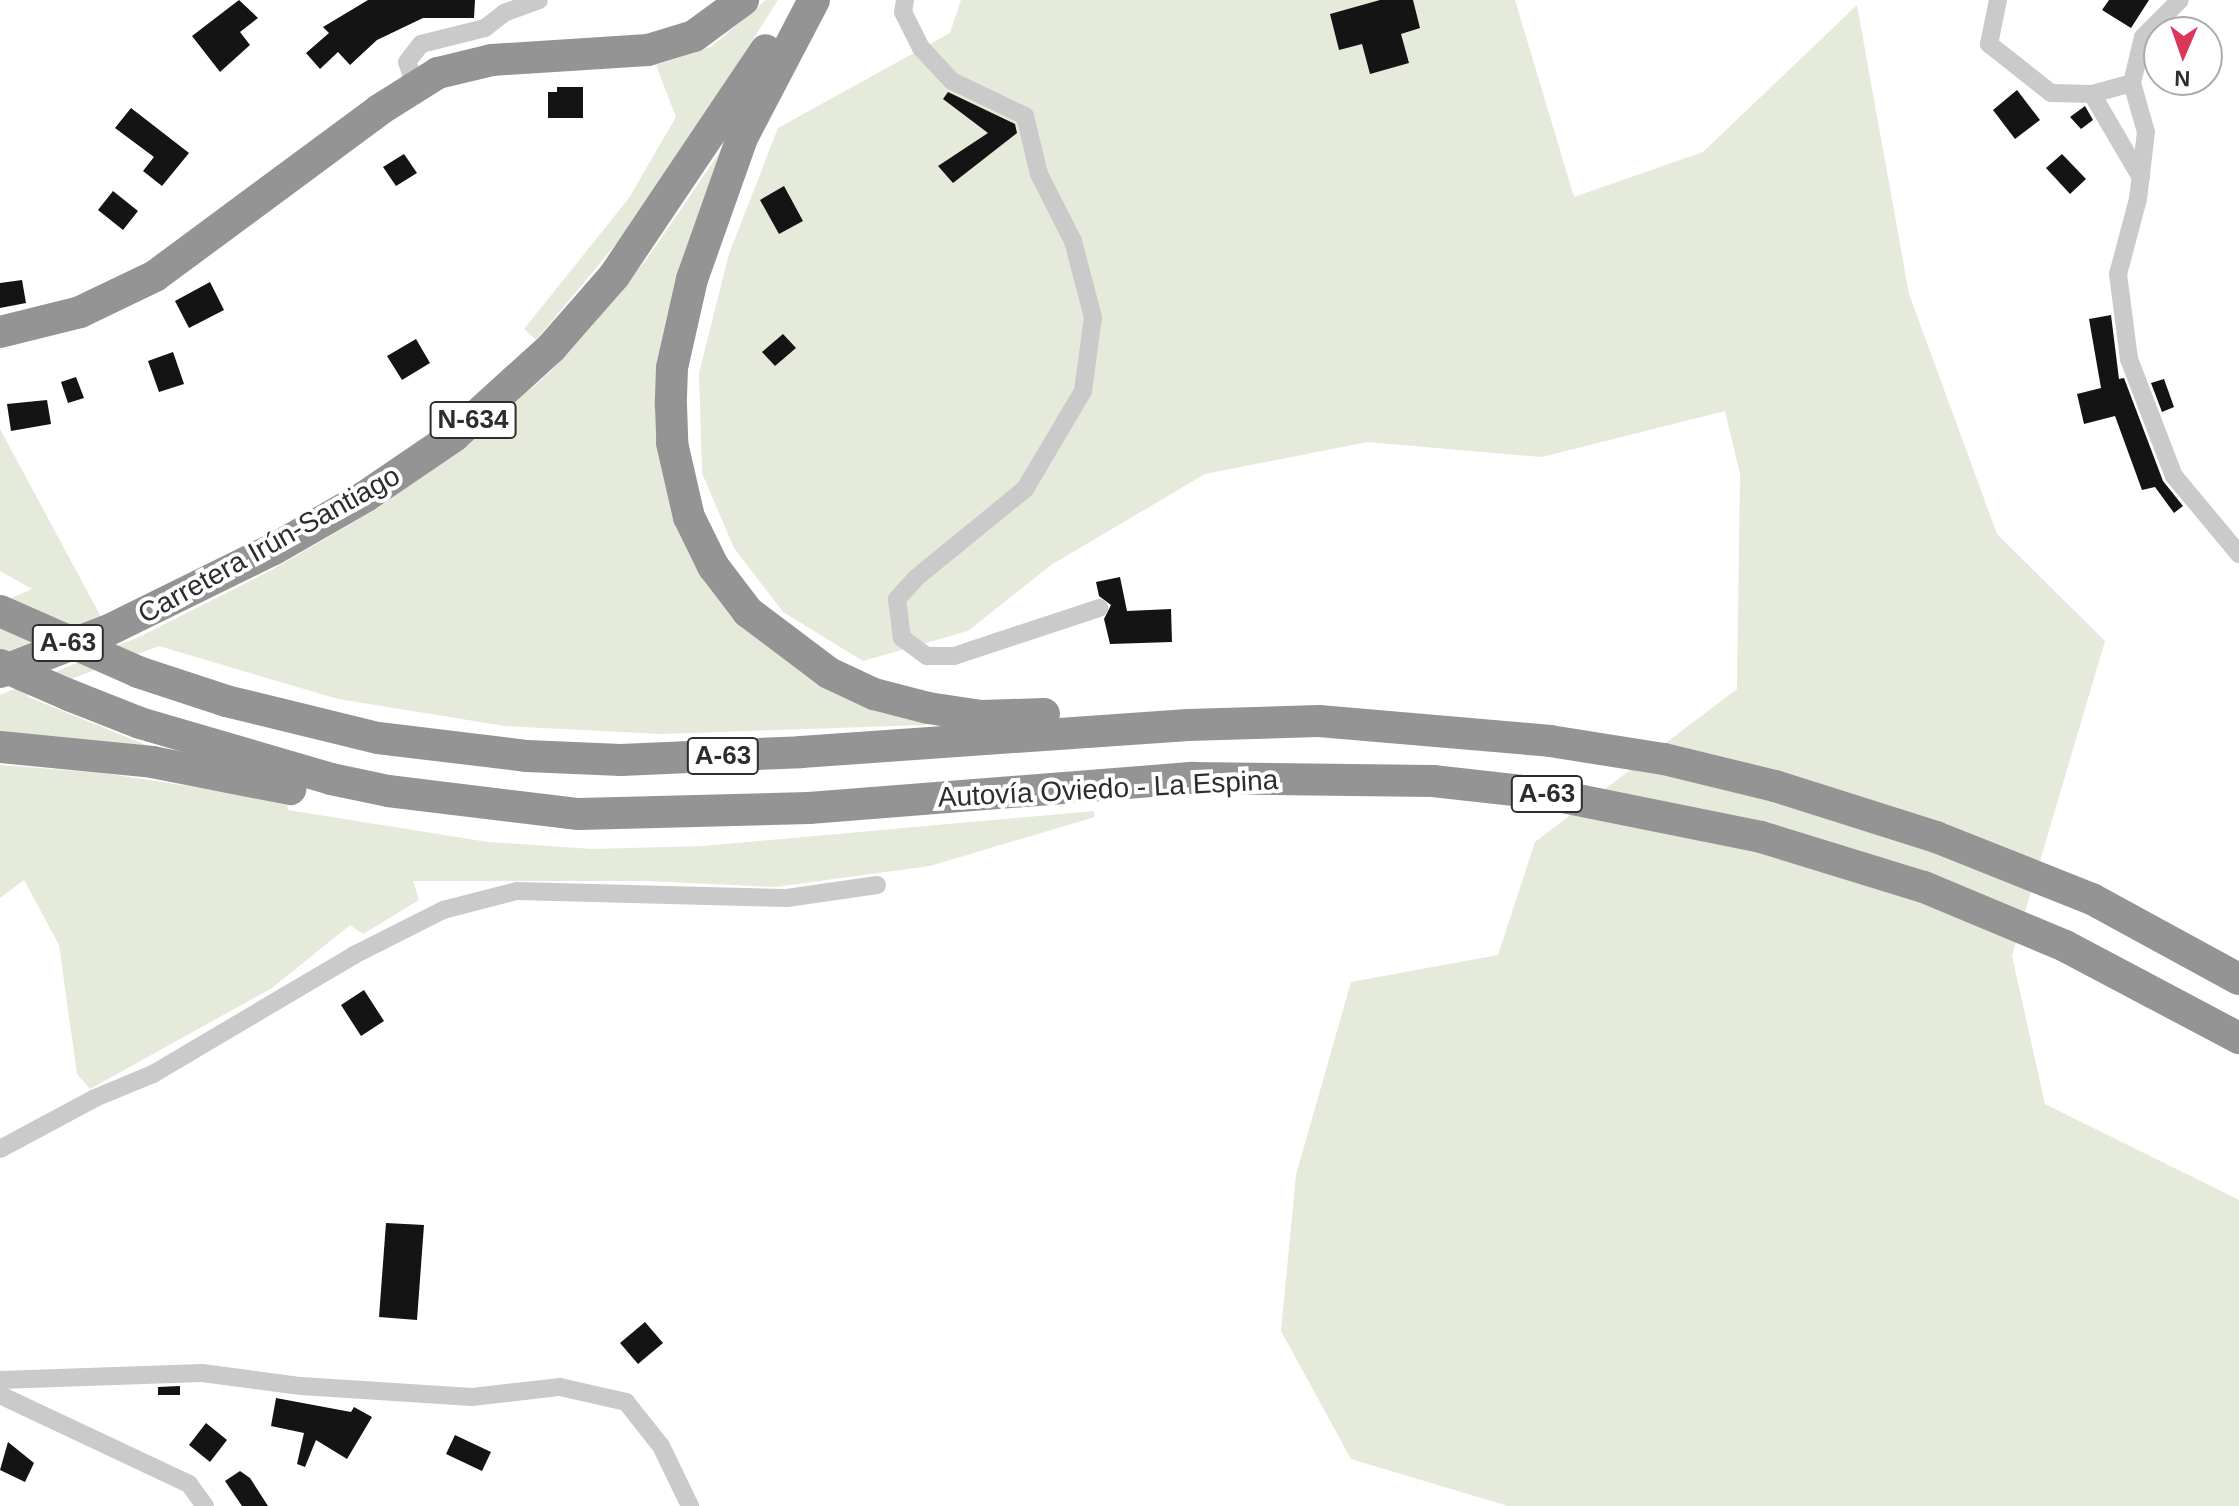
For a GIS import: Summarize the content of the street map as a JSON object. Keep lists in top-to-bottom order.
{
  "streets": {
    "highway": [
      "N-634",
      "Carretera Irún-Santiago",
      "A-63",
      "Autovía Oviedo - La Espina"
    ]
  },
  "north": "bottom"
}
